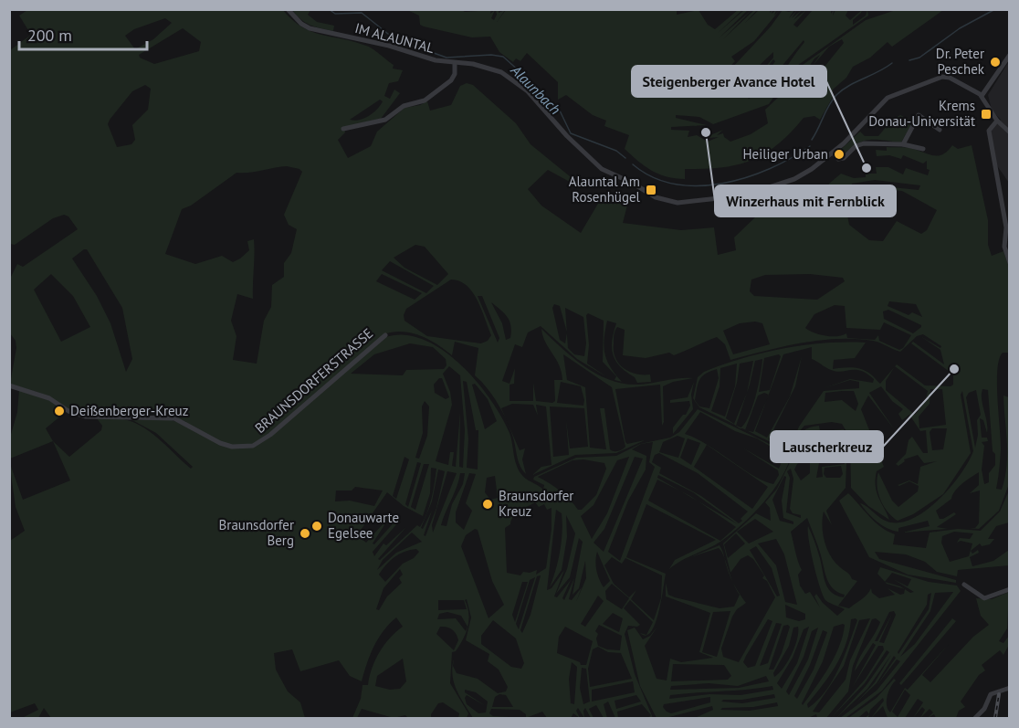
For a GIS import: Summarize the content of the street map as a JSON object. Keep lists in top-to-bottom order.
{
  "streets": {
    "street": ["IM ALAUNTAL", "BRAUNSDORFERSTRASSE"]
  },
  "water": ["Alaunbach"],
  "places": {
    "other": [
      "Dr. Peter Peschek",
      "Winzerhaus mit Fernblick",
      "Heiliger Urban",
      "Steigenberger Avance Hotel",
      "Lauscherkreuz",
      "Deißenberger-Kreuz",
      "Braunsdorfer Kreuz",
      "Donauwarte Egelsee",
      "Braunsdorfer Berg"
    ],
    "transit": ["Krems Donau-Universität", "Alauntal Am Rosenhügel"]
  },
  "scale_bar": "200 m"
}
